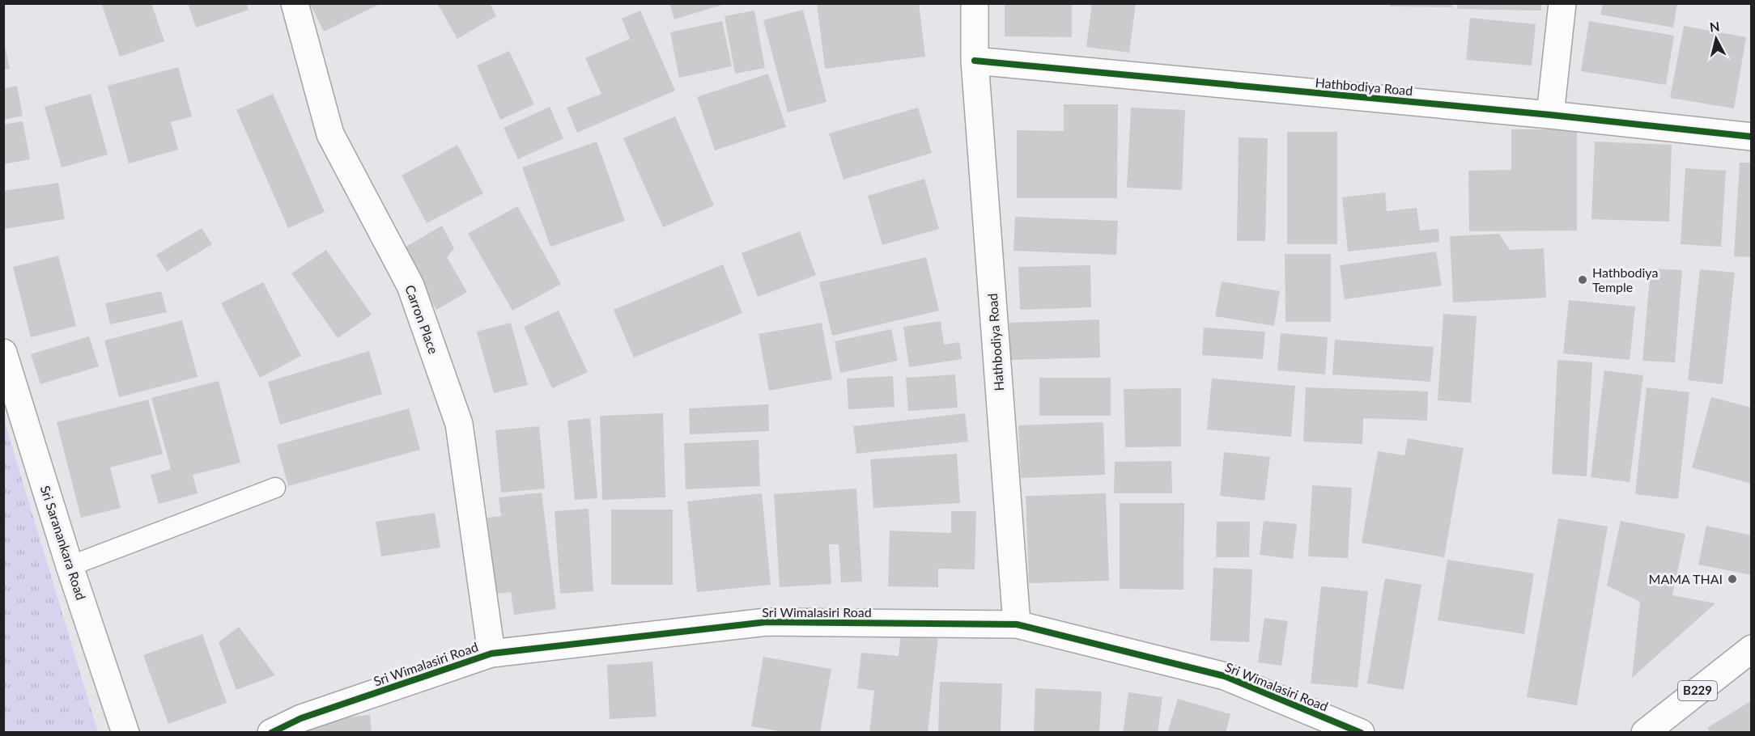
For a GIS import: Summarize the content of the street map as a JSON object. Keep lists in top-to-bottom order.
{
  "streets": {
    "street": [
      "Hathbodiya Road",
      "Carron Place",
      "Sri Saranankara Road",
      "Sri Wimalasiri Road",
      "B229"
    ]
  },
  "crossings": [
    ["Hathbodiya Road", "Sri Wimalasiri Road"],
    ["Carron Place", "Sri Wimalasiri Road"]
  ],
  "places": ["Hathbodiya Temple", "MAMA THAI"],
  "north": "top"
}
